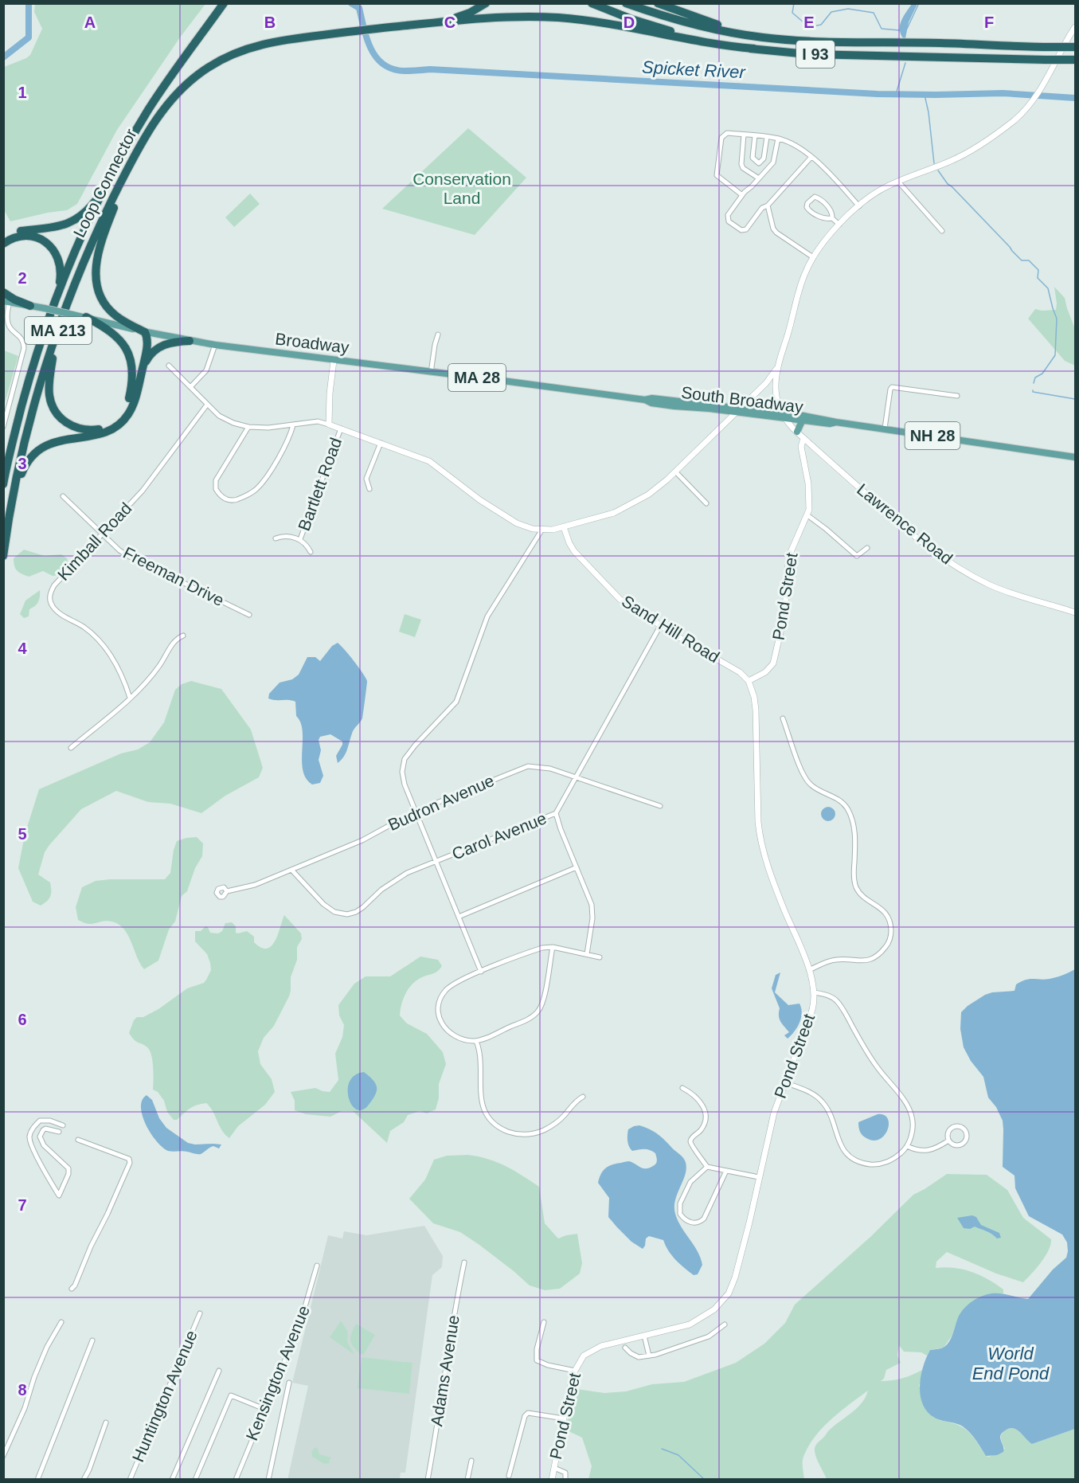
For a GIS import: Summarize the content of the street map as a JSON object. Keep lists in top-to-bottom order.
{
  "streets": {
    "highway": ["I 93", "Loop Connector", "MA 213"],
    "main road": [
      "Broadway",
      "MA 28",
      "South Broadway",
      "NH 28"
    ],
    "street": [
      "Bartlett Road",
      "Lawrence Road",
      "Kimball Road",
      "Freeman Drive",
      "Pond Street",
      "Sand Hill Road",
      "Budron Avenue",
      "Carol Avenue",
      "Adams Avenue",
      "Kensington Avenue",
      "Huntington Avenue"
    ]
  },
  "crossings": [
    ["Broadway", "South Broadway"],
    ["South Broadway", "Lawrence Road"],
    ["Lawrence Road", "Pond Street"],
    ["Kimball Road", "Freeman Drive"],
    ["Pond Street", "Sand Hill Road"],
    ["Sand Hill Road", "Carol Avenue"],
    ["Budron Avenue", "Carol Avenue"]
  ],
  "water": ["Spicket River", "World End Pond"],
  "parks": ["Conservation Land"],
  "grid": {
    "columns": [
      "A",
      "B",
      "C",
      "D",
      "E",
      "F"
    ],
    "rows": [
      "1",
      "2",
      "3",
      "4",
      "5",
      "6",
      "7",
      "8"
    ]
  }
}
